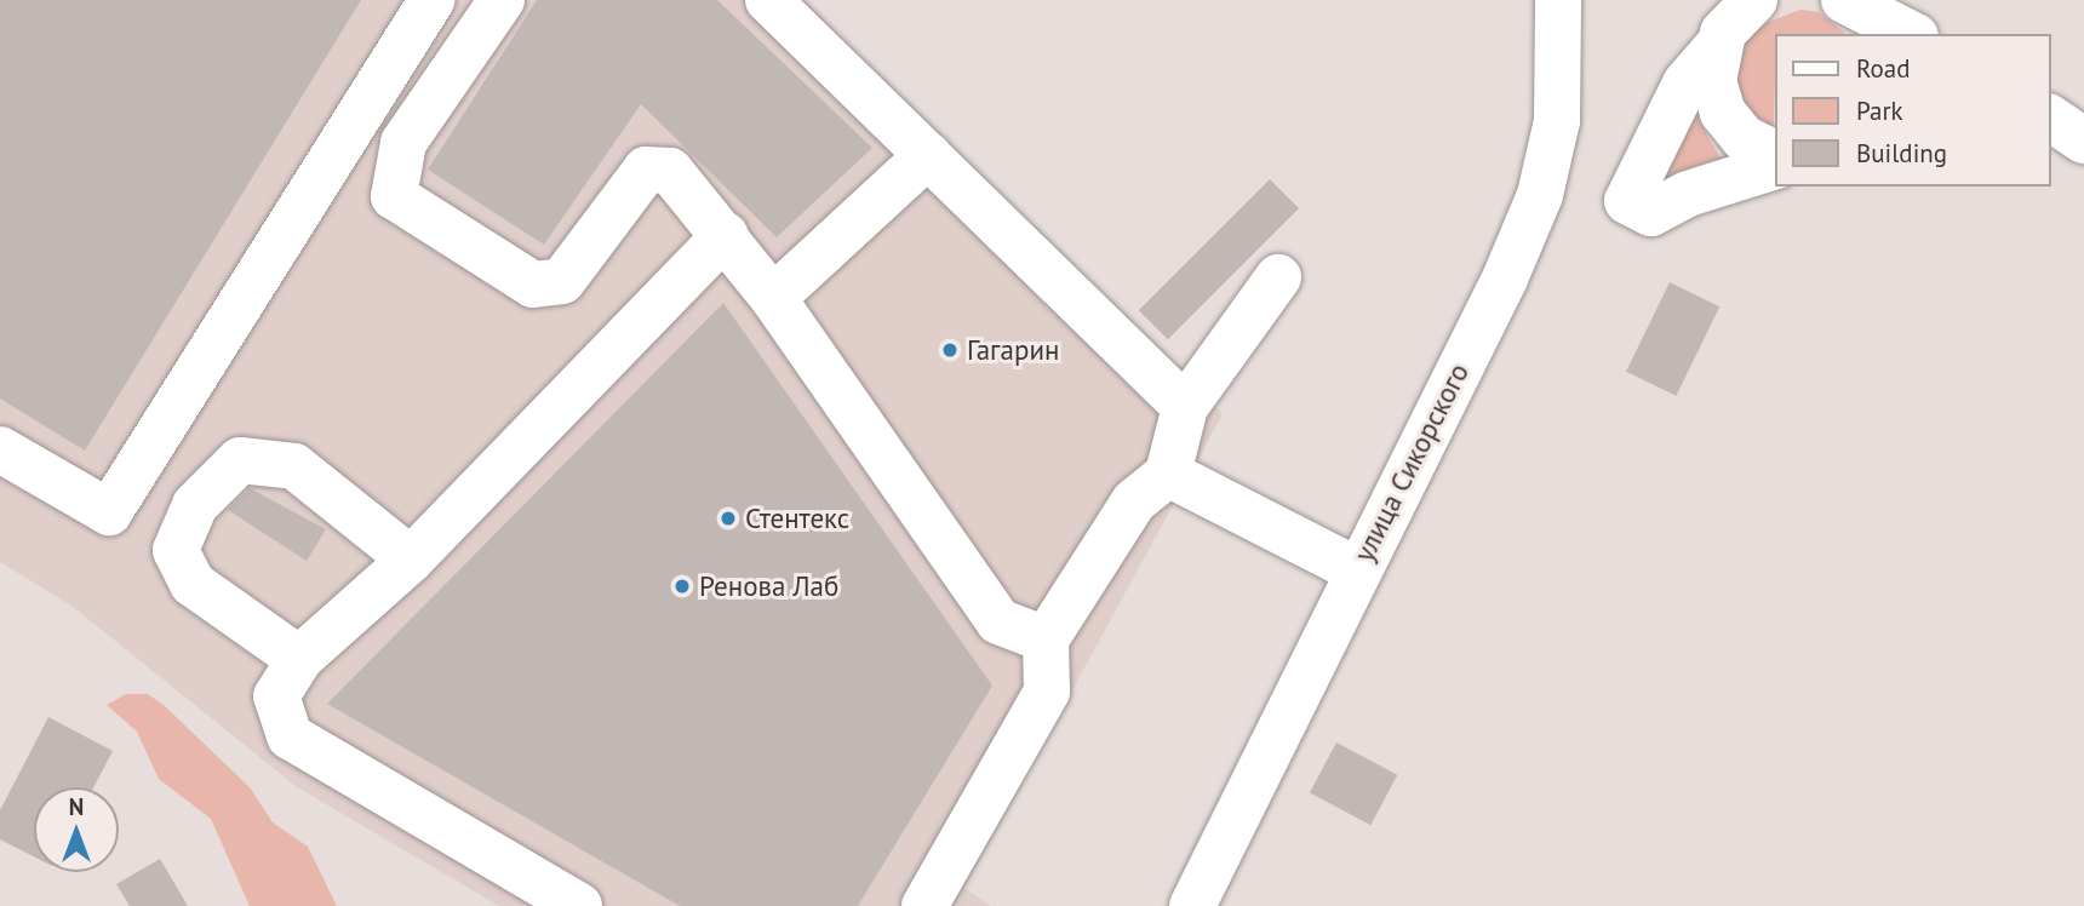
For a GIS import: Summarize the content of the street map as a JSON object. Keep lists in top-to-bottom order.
{
  "streets": {
    "street": ["улица Сикорского"]
  },
  "places": ["Гагарин", "Стентекс", "Ренова Лаб"],
  "legend": ["Road", "Park", "Building"],
  "north": "top"
}
